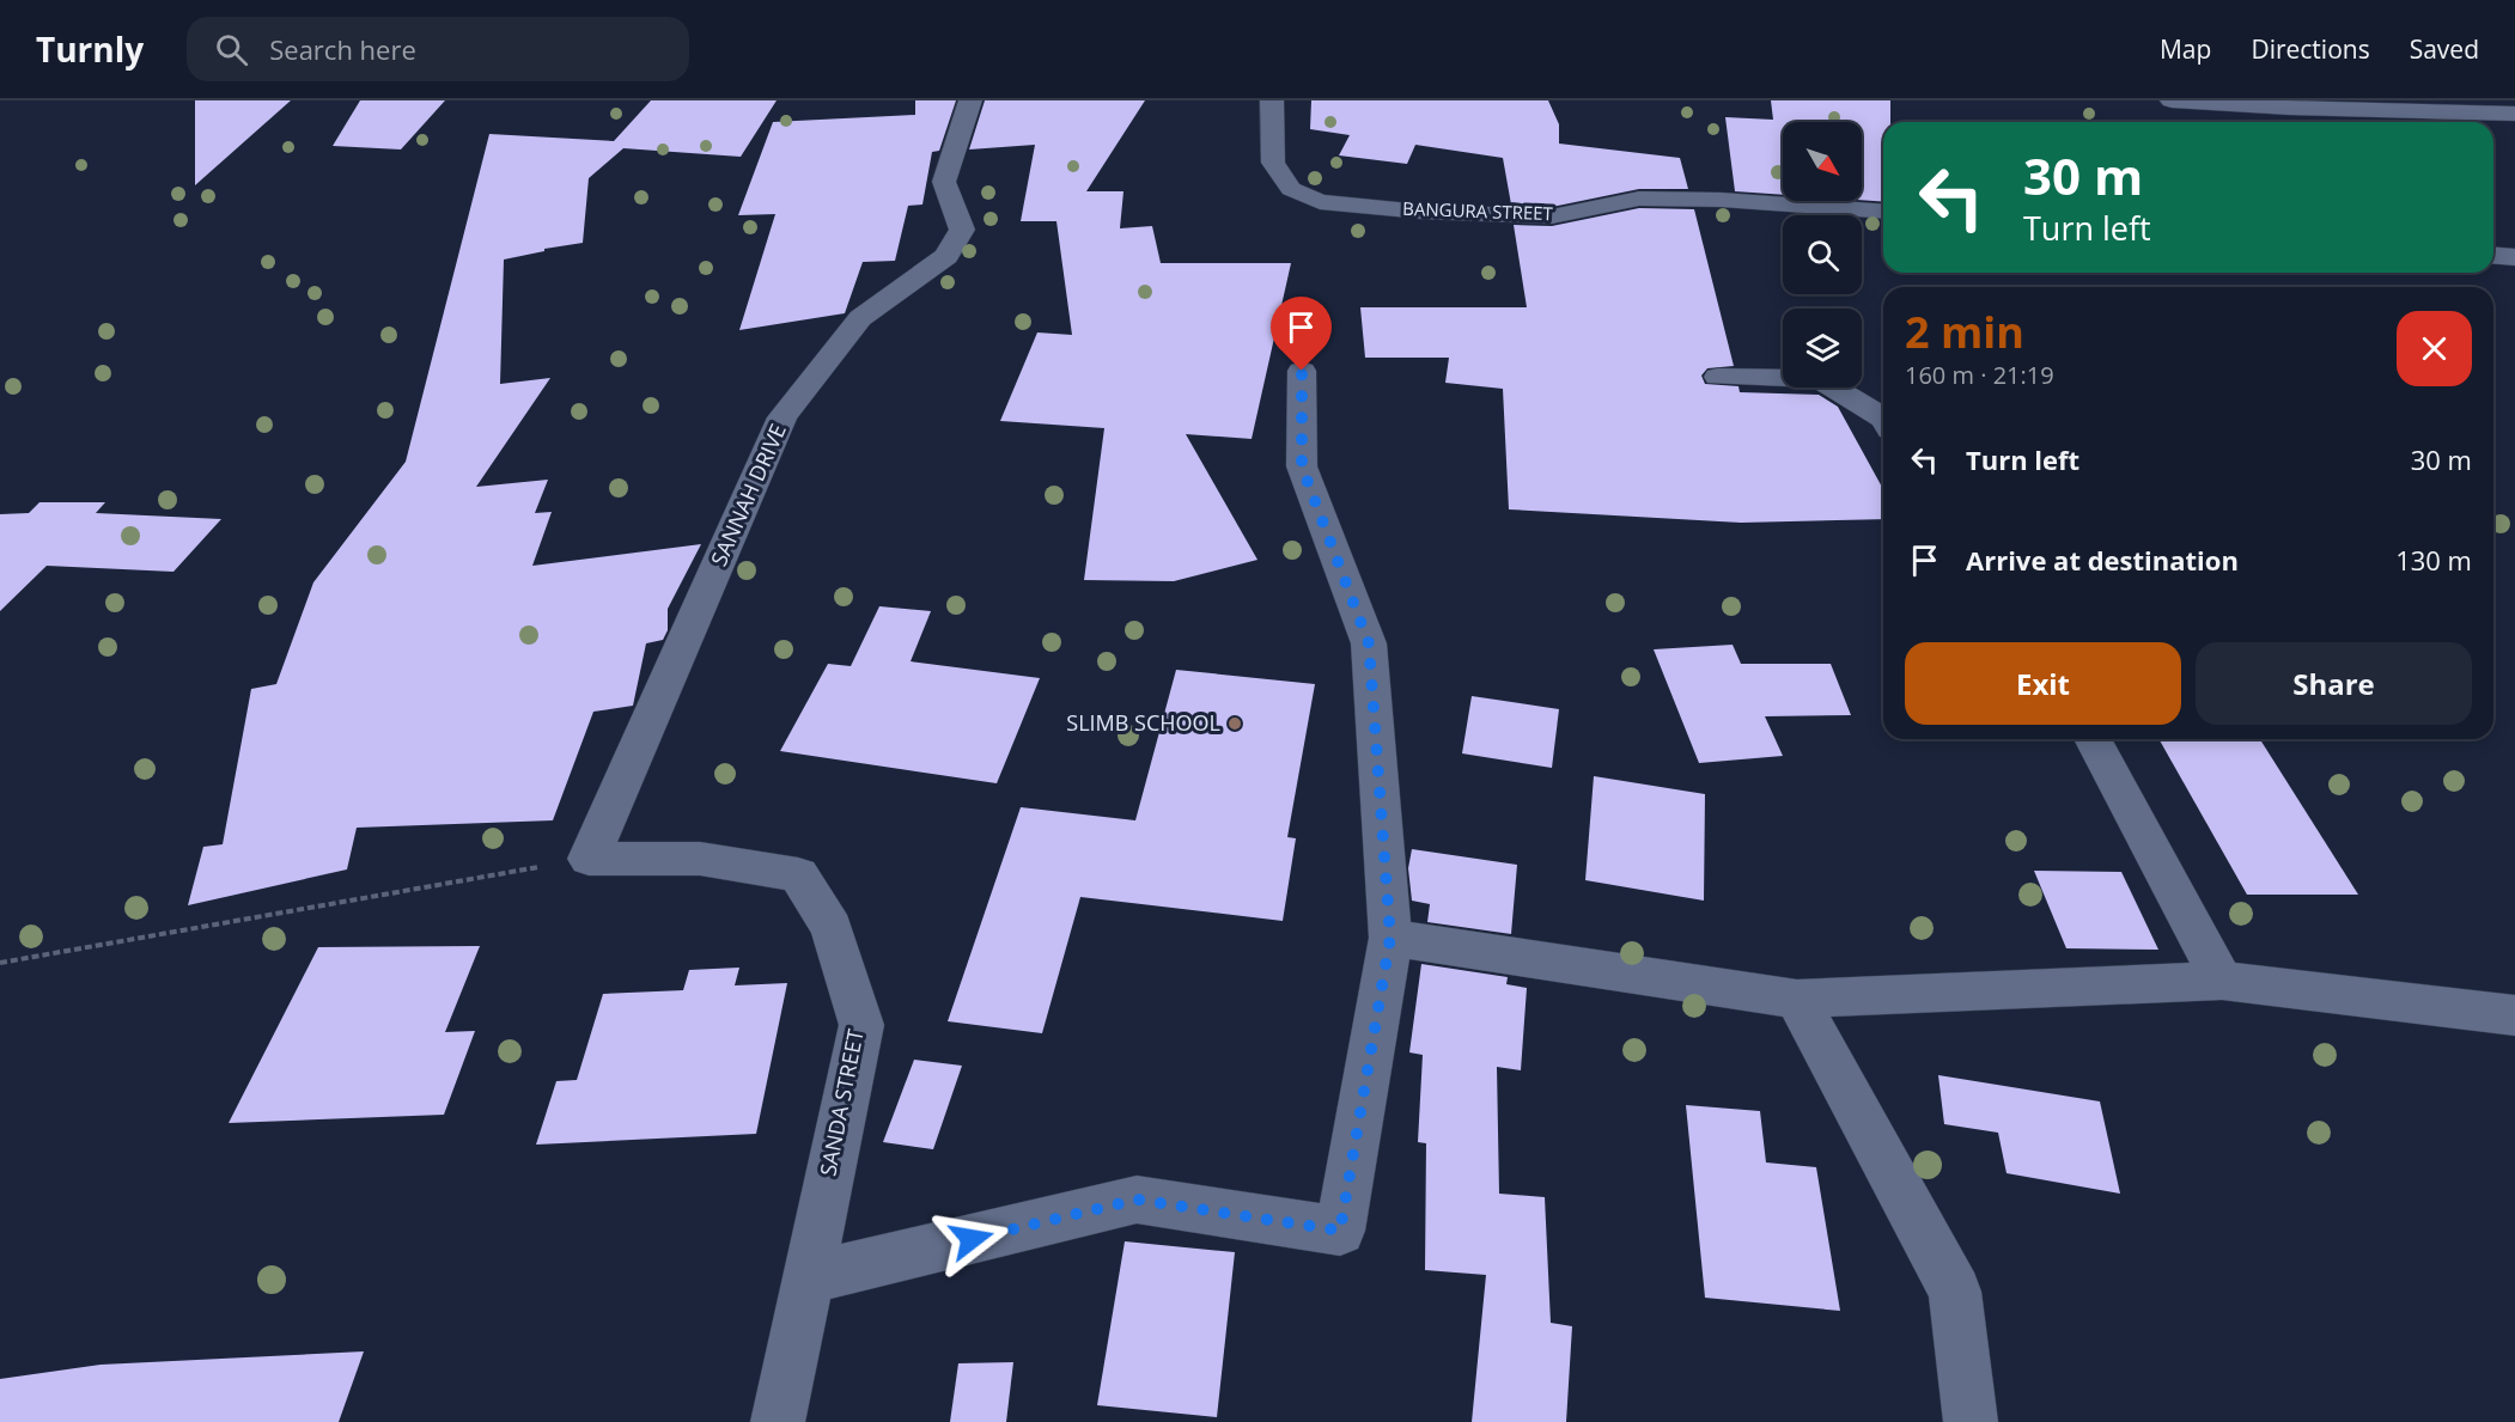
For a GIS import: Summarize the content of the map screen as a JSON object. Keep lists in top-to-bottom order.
{
  "streets": {
    "street": ["BANGURA STREET", "SANNAH DRIVE", "SANDA STREET"]
  },
  "crossings": [
    ["SANNAH DRIVE", "SANDA STREET"]
  ],
  "places": ["SLIMB SCHOOL"],
  "north": "bottom right",
  "page": {
    "header": "Turnly",
    "search": "Search here",
    "nav": ["Map", "Directions", "Saved"],
    "turn": ["30 m", "Turn left"],
    "heading": ["2 min", "160 m · 21:19"],
    "list": [
      {
        "name": "Turn left",
        "value": "30 m"
      },
      {
        "name": "Arrive at destination",
        "value": "130 m"
      }
    ],
    "buttons": ["Exit", "Share"]
  }
}
